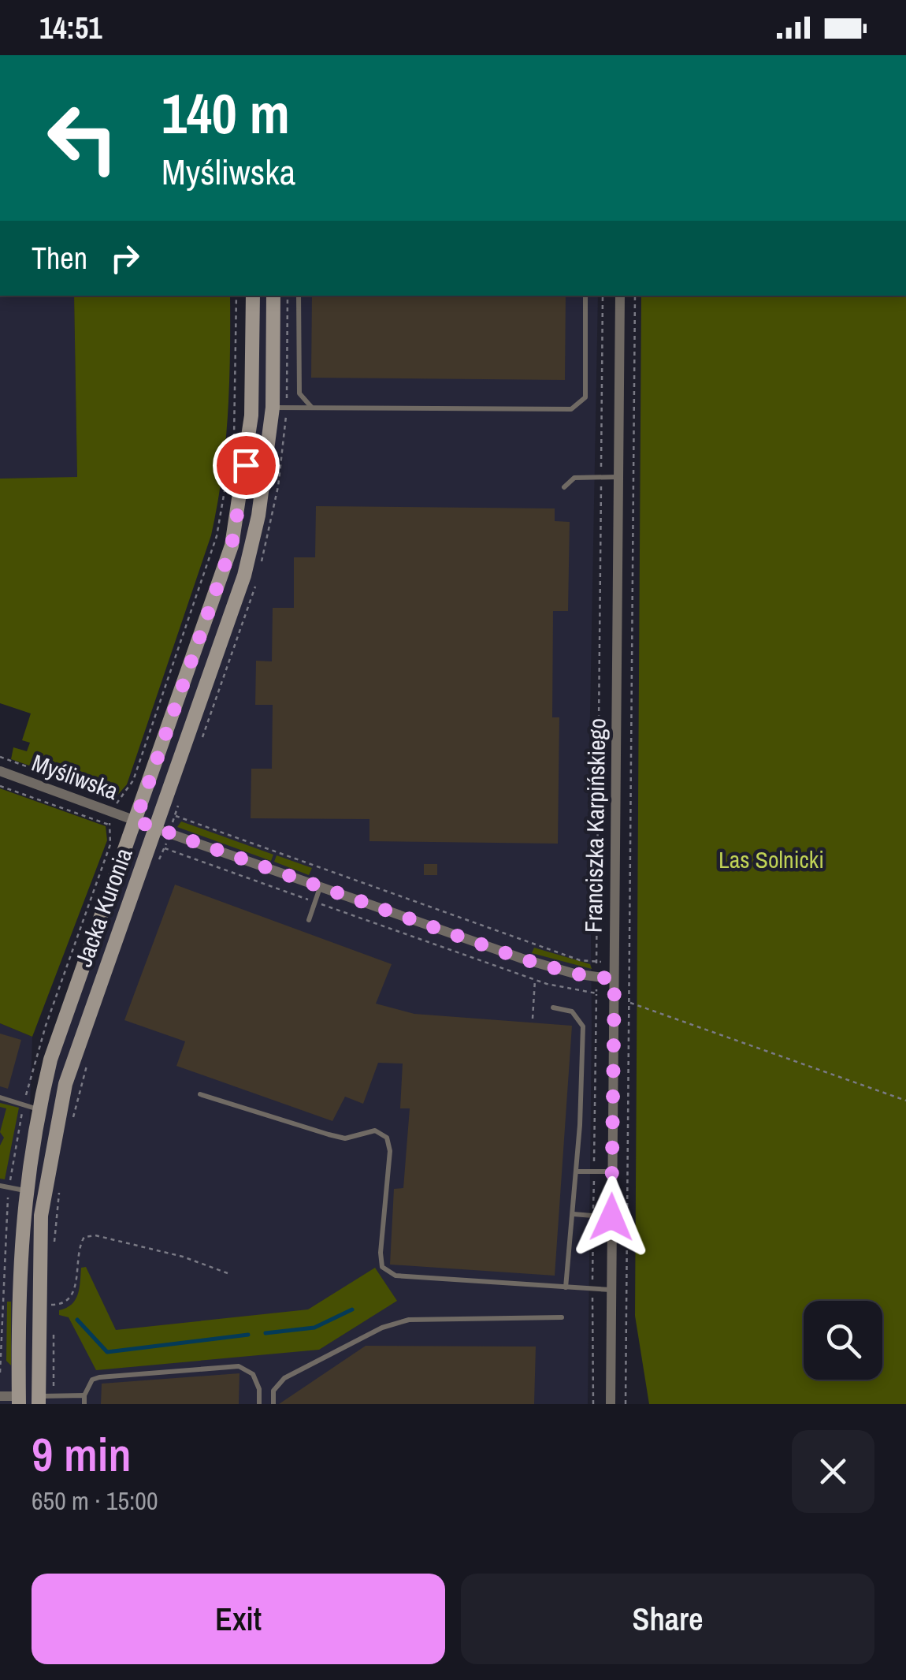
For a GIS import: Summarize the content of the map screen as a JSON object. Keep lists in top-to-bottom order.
{
  "streets": {
    "main road": ["Jacka Kuronia"],
    "street": ["Myśliwska", "Franciszka Karpińskiego"]
  },
  "crossings": [
    ["Myśliwska", "Jacka Kuronia"]
  ],
  "parks": ["Las Solnicki"],
  "page": {
    "status": "14:51",
    "turn": ["140 m", "Myśliwska"],
    "then": "Then",
    "heading": ["9 min", "650 m · 15:00"],
    "buttons": ["Exit", "Share"]
  }
}
